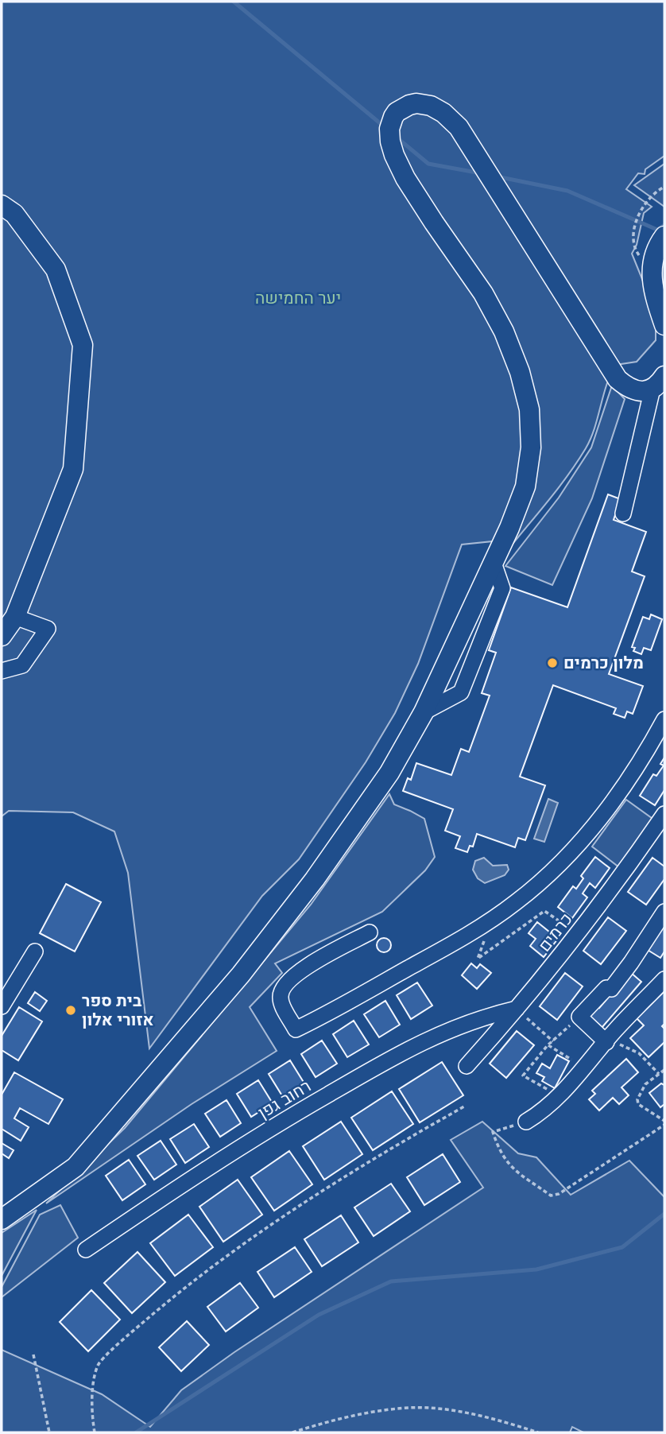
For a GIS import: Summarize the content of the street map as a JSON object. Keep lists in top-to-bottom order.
{
  "streets": {
    "street": ["כרמים", "רחוב גפן"]
  },
  "crossings": [
    ["כרמים", "רחוב גפן"]
  ],
  "parks": ["יער החמישה"],
  "places": ["מלון כרמים", "בית ספר אזורי אלון"]
}
